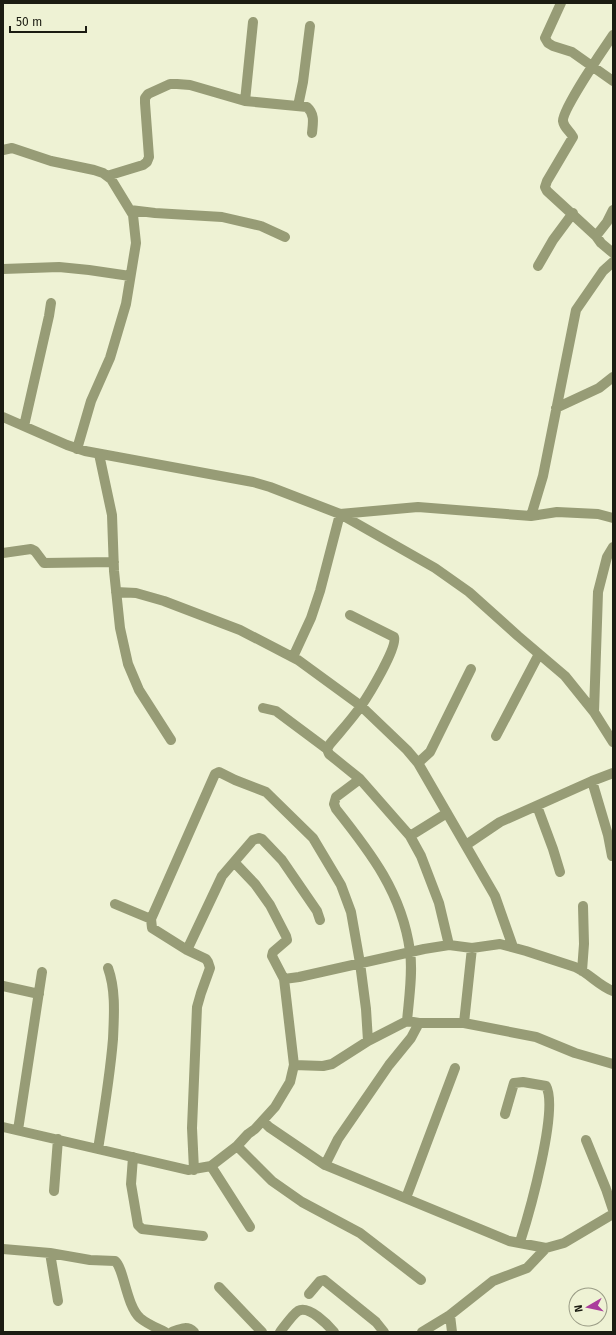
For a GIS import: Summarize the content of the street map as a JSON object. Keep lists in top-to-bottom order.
{
  "scale_bar": "50 m",
  "north": "left"
}
